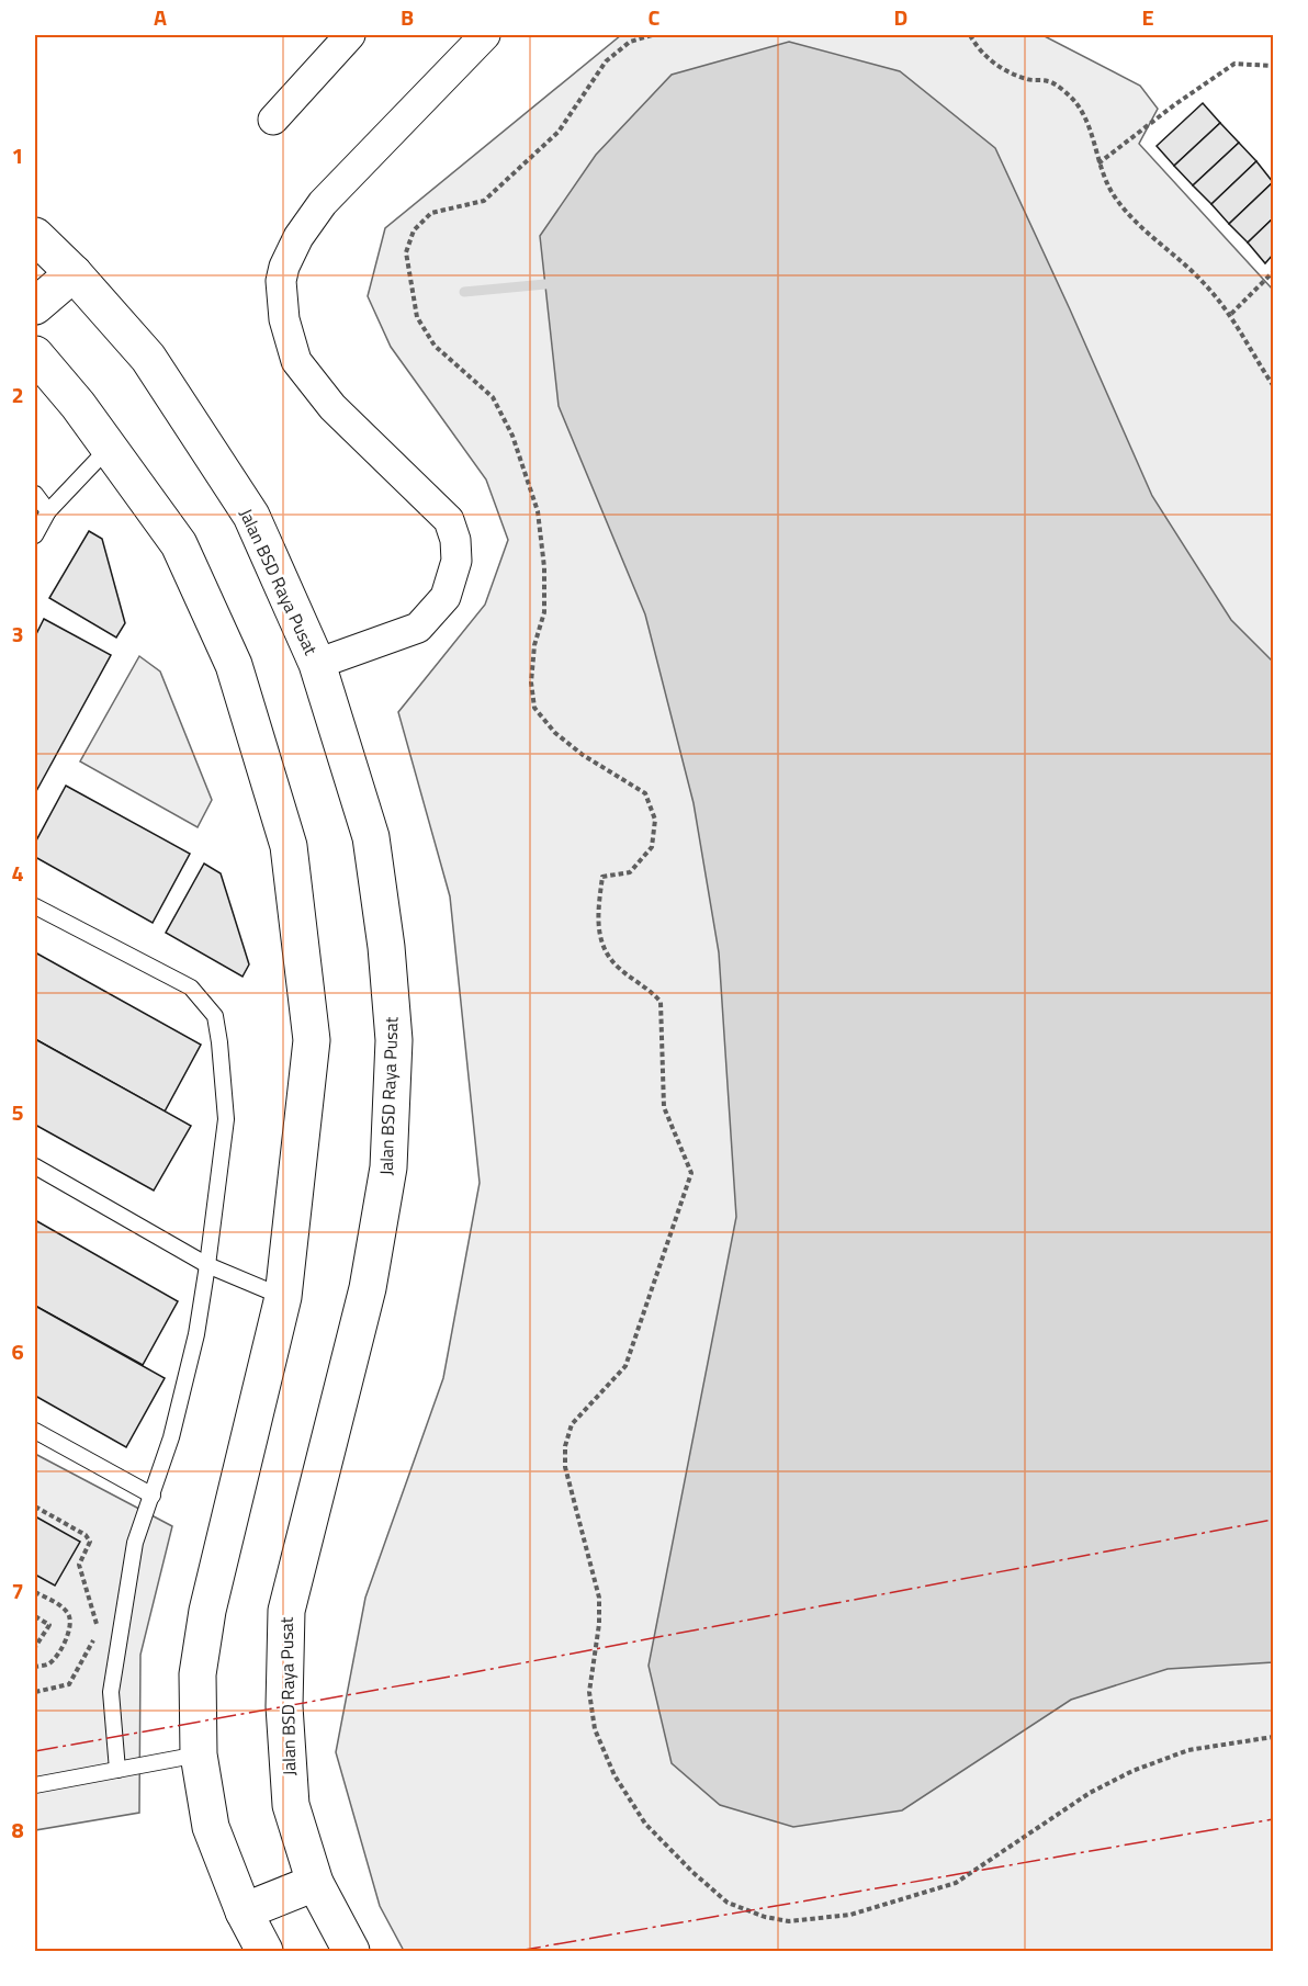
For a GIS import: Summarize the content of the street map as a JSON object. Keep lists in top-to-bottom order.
{
  "streets": {
    "main road": ["Jalan BSD Raya Pusat"]
  },
  "grid": {
    "columns": [
      "A",
      "B",
      "C",
      "D",
      "E"
    ],
    "rows": [
      "1",
      "2",
      "3",
      "4",
      "5",
      "6",
      "7",
      "8"
    ]
  }
}
